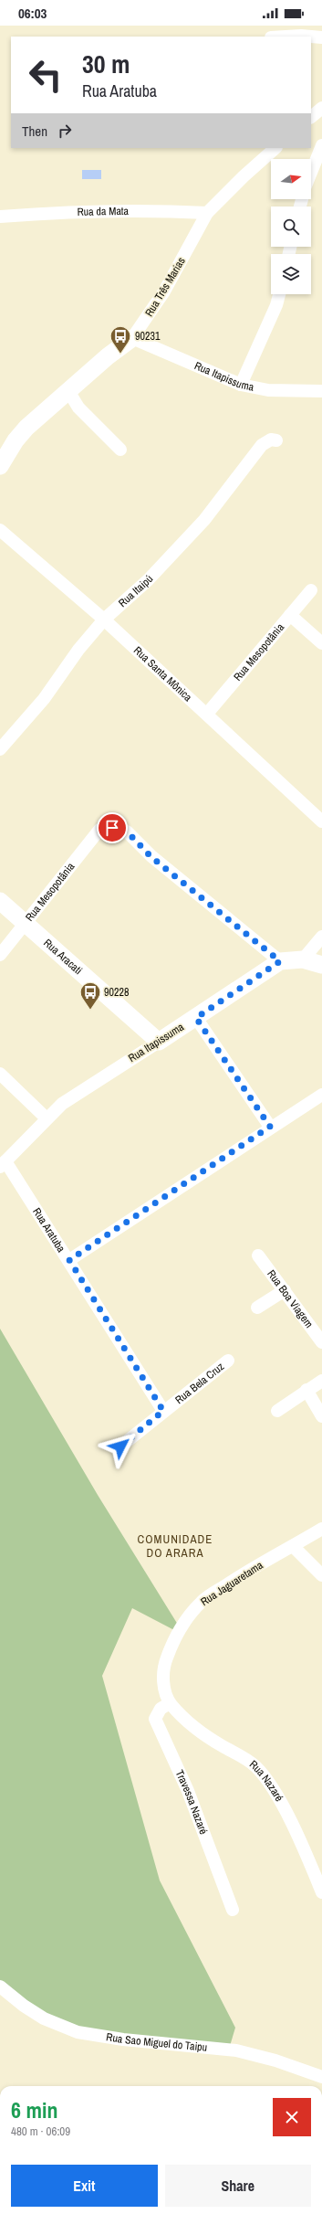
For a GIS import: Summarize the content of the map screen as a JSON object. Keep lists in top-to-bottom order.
{
  "streets": {
    "street": [
      "Rua da Mata",
      "Rua Três Marias",
      "Rua Itapissuma",
      "Rua Itaipú",
      "Rua Mesopotânia",
      "Rua Santa Mônica",
      "Rua Aracati",
      "Rua Aratuba",
      "Rua Boa Viagem",
      "Rua Bela Cruz",
      "Rua Jaguaretama",
      "Rua Nazaré",
      "Travessa Nazaré",
      "Rua Sao Miguel do Taipu"
    ]
  },
  "crossings": [
    ["Rua da Mata", "Rua Três Marias"],
    ["Rua Três Marias", "Rua Itapissuma"],
    ["Rua Itapissuma", "Rua Mesopotânia"],
    ["Rua Itapissuma", "Rua Aracati"],
    ["Rua Itapissuma", "Rua Aratuba"],
    ["Rua Itaipú", "Rua Santa Mônica"],
    ["Rua Mesopotânia", "Rua Santa Mônica"],
    ["Rua Mesopotânia", "Rua Aracati"],
    ["Rua Aratuba", "Rua Bela Cruz"],
    ["Rua Jaguaretama", "Rua Nazaré"],
    ["Rua Jaguaretama", "Travessa Nazaré"],
    ["Rua Nazaré", "Travessa Nazaré"]
  ],
  "districts": ["COMUNIDADE DO ARARA"],
  "places": {
    "bus stop": ["90231", "90228"]
  },
  "north": "right",
  "page": {
    "status": "06:03",
    "turn": ["30 m", "Rua Aratuba"],
    "then": "Then",
    "heading": ["6 min", "480 m · 06:09"],
    "buttons": ["Exit", "Share"]
  }
}
